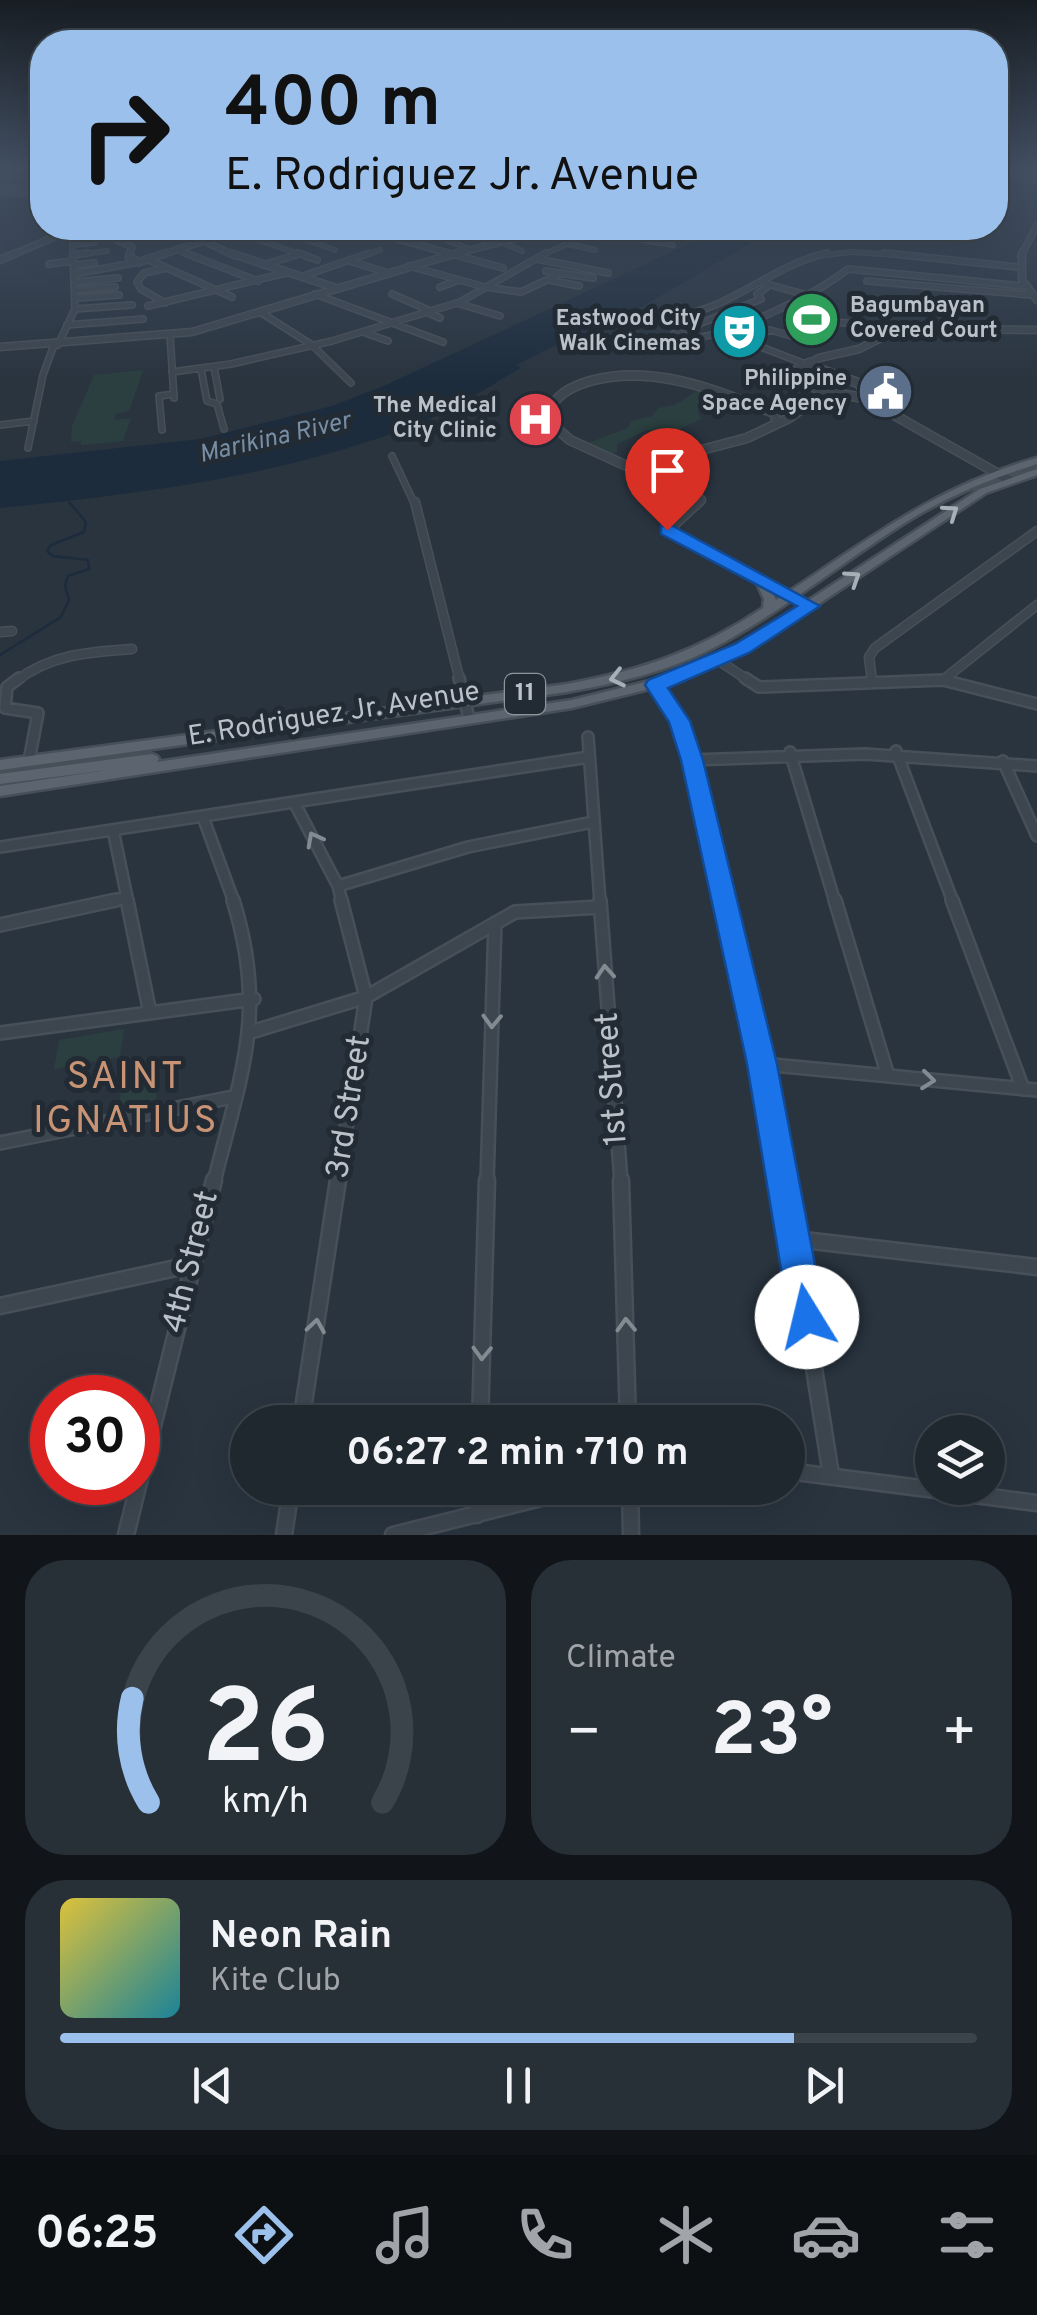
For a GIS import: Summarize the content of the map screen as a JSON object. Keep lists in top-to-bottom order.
{
  "streets": {
    "main road": ["11", "E. Rodriguez Jr. Avenue"],
    "street": ["1st Street", "3rd Street", "4th Street"]
  },
  "crossings": [
    ["11", "E. Rodriguez Jr. Avenue"]
  ],
  "one_way": ["1st Street", "3rd Street"],
  "districts": ["SAINT IGNATIUS"],
  "water": ["Marikina River"],
  "places": {
    "sports": ["Bagumbayan Covered Court"],
    "theatre": ["Eastwood City Walk Cinemas"],
    "public building": ["Philippine Space Agency"],
    "hospital": ["The Medical City Clinic"]
  },
  "page": {
    "turn": ["400 m", "E. Rodriguez Jr. Avenue"],
    "limit": "30",
    "trip": "06:27 · 2 min · 710 m",
    "tile": "Climate",
    "heat": ["−", "23°", "+"],
    "song": ["Neon Rain", "Kite Club"],
    "tabs": "06:25",
    "gauge": ["26", "km/h"]
  }
}
